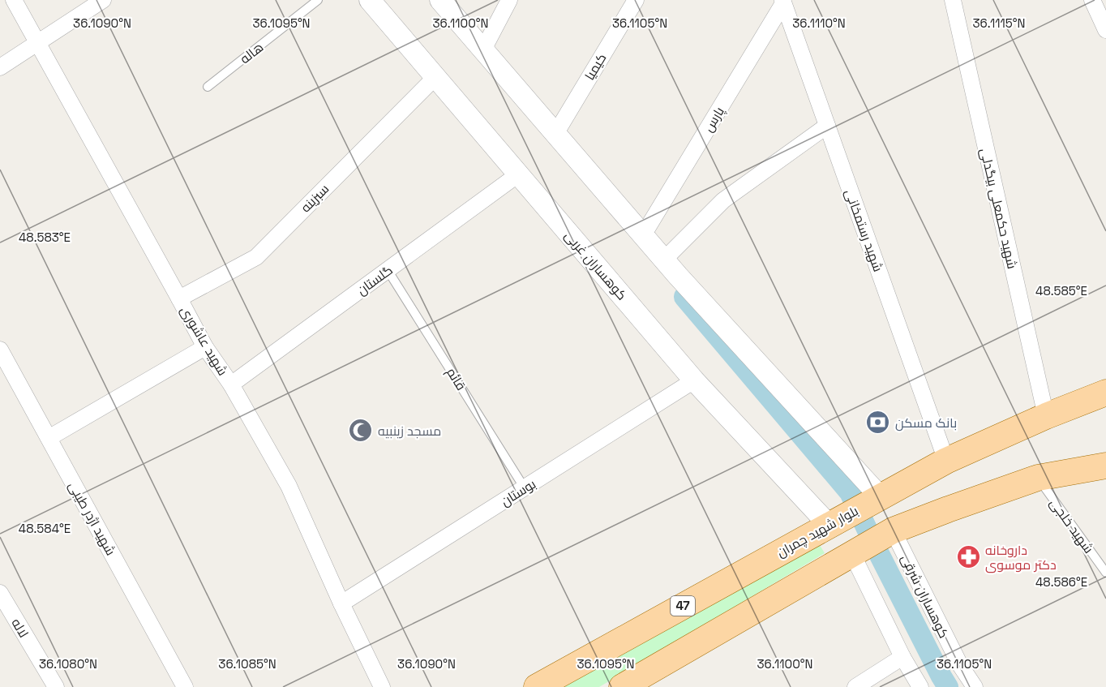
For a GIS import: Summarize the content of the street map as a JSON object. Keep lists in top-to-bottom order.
{
  "streets": {
    "main road": ["بلوار شهید چمران", "47"],
    "street": [
      "کیمیا",
      "پارس",
      "سبزینه",
      "شهید حکمعلی بیگدلی",
      "شهید رستمخانی",
      "کوهساران غربی",
      "گلستان",
      "شهید عاشوری",
      "بوستان",
      "شهید اژدر طیبی",
      "کوهساران شرقی",
      "لاله"
    ],
    "lane": ["هاله", "قائم", "شهید خلجی"]
  },
  "crossings": [
    ["پارس", "شهید رستمخانی"],
    ["سبزینه", "کوهساران غربی"],
    ["سبزینه", "شهید عاشوری"],
    ["شهید حکمعلی بیگدلی", "بلوار شهید چمران"],
    ["شهید رستمخانی", "بلوار شهید چمران"],
    ["کوهساران غربی", "گلستان"],
    ["کوهساران غربی", "بوستان"],
    ["کوهساران غربی", "بلوار شهید چمران"],
    ["گلستان", "شهید عاشوری"],
    ["گلستان", "قائم"],
    ["شهید عاشوری", "بوستان"],
    ["قائم", "بوستان"]
  ],
  "places": {
    "bank": ["بانک مسکن"],
    "mosque": ["مسجد زینبیه"],
    "pharmacy": ["داروخانه دکتر موسوی"]
  },
  "coordinates": [
    "36.1090°N",
    "36.1100°N",
    "36.1105°N",
    "36.1115°N",
    "36.1095°N",
    "36.1110°N",
    "48.583°E",
    "48.585°E",
    "48.584°E",
    "48.586°E",
    "36.1080°N",
    "36.1085°N"
  ]
}
